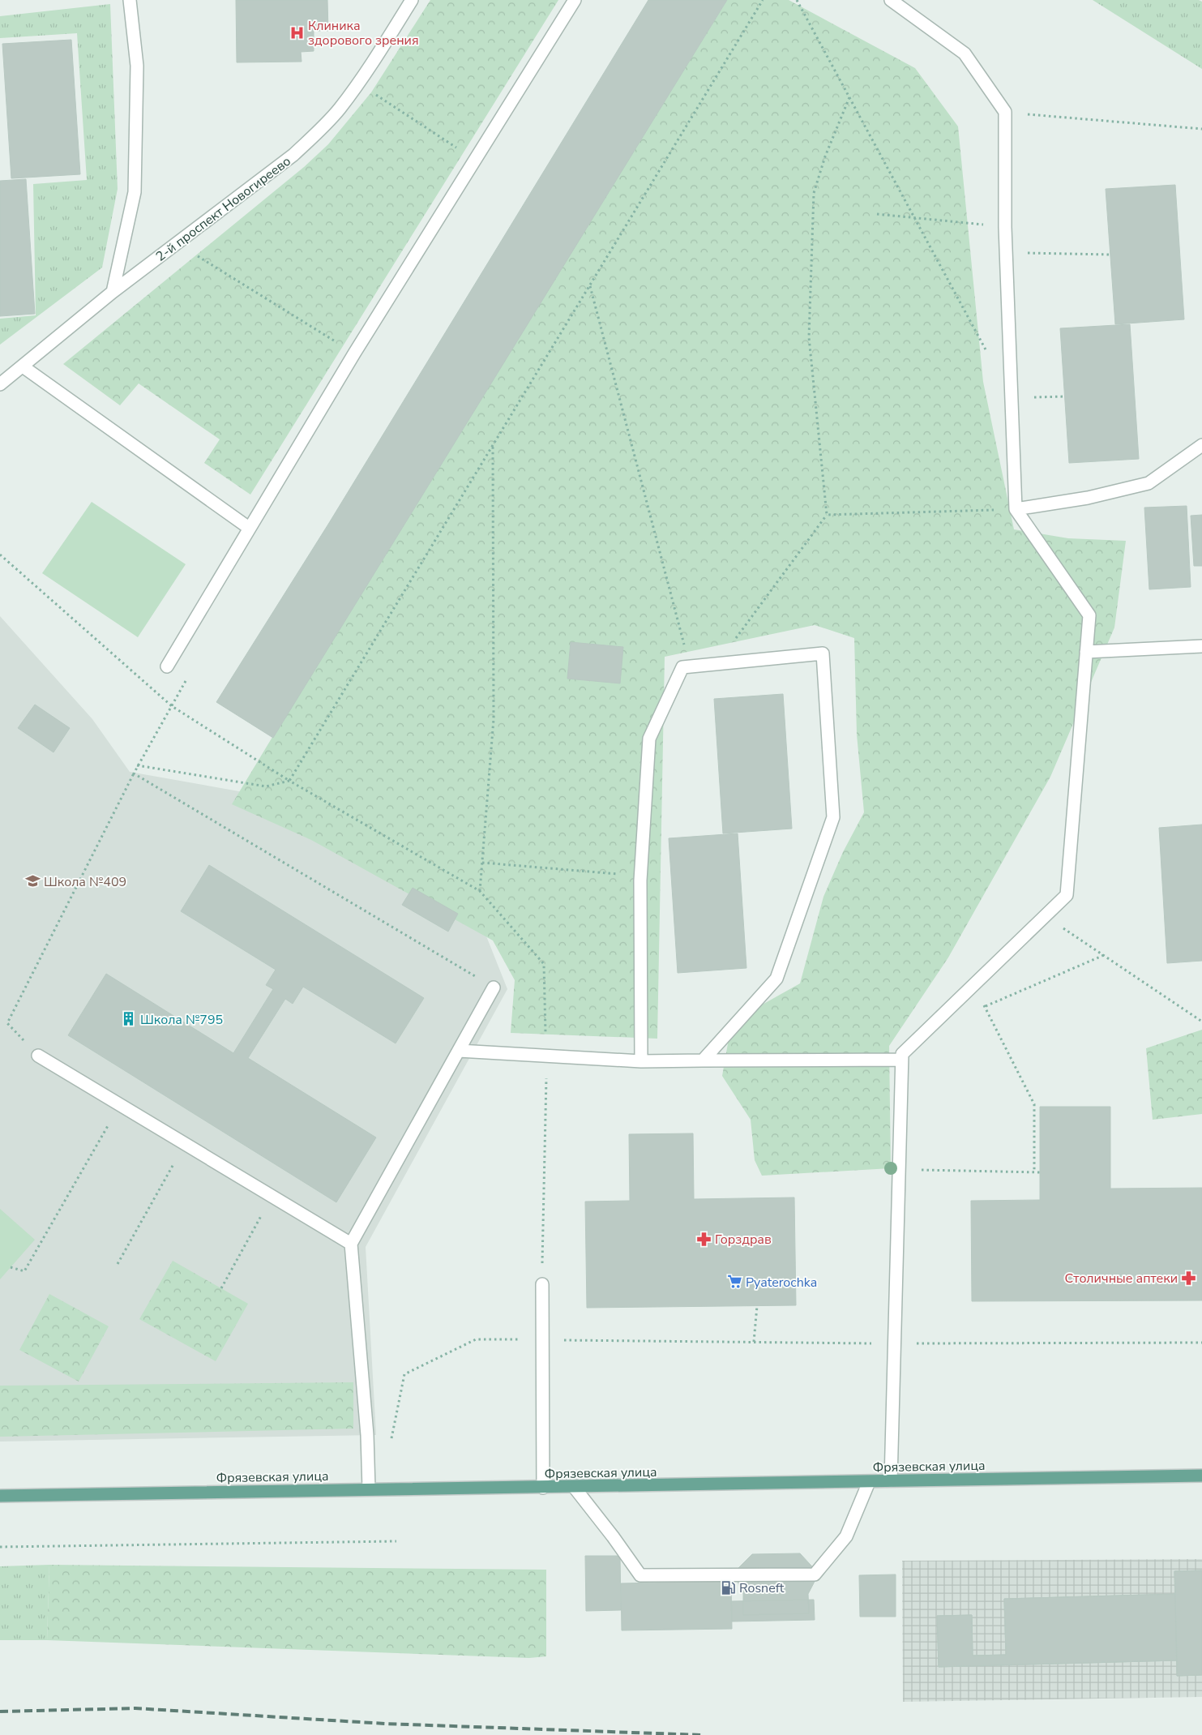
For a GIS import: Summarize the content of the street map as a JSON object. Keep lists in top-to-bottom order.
{
  "streets": {
    "main road": ["Фрязевская улица"],
    "street": ["2-й проспект Новогиреево"]
  },
  "places": {
    "hospital": ["Клиника здорового зрения"],
    "school or university": ["Школа №409"],
    "building": ["Школа №795"],
    "pharmacy": ["Горздрав", "Столичные аптеки"],
    "supermarket": ["Pyaterochka"],
    "fuel station": ["Rosneft"]
  }
}
